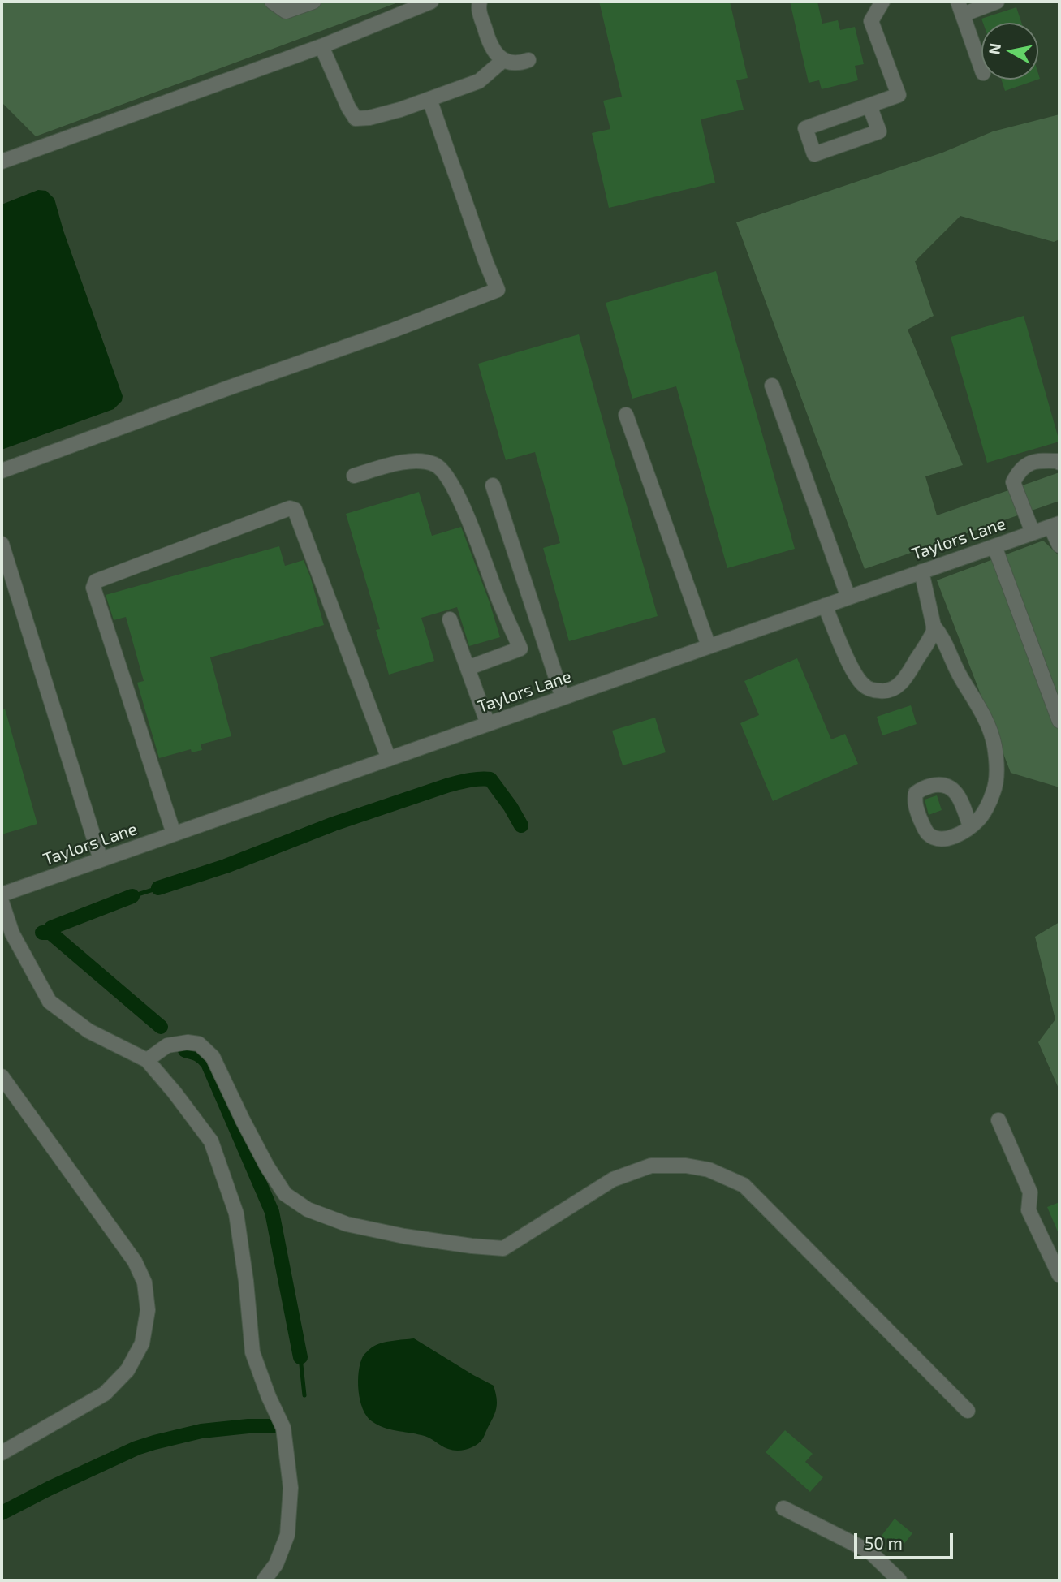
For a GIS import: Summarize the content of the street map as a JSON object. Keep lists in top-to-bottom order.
{
  "streets": {
    "street": ["Taylors Lane"]
  },
  "scale_bar": "50 m",
  "north": "left"
}
